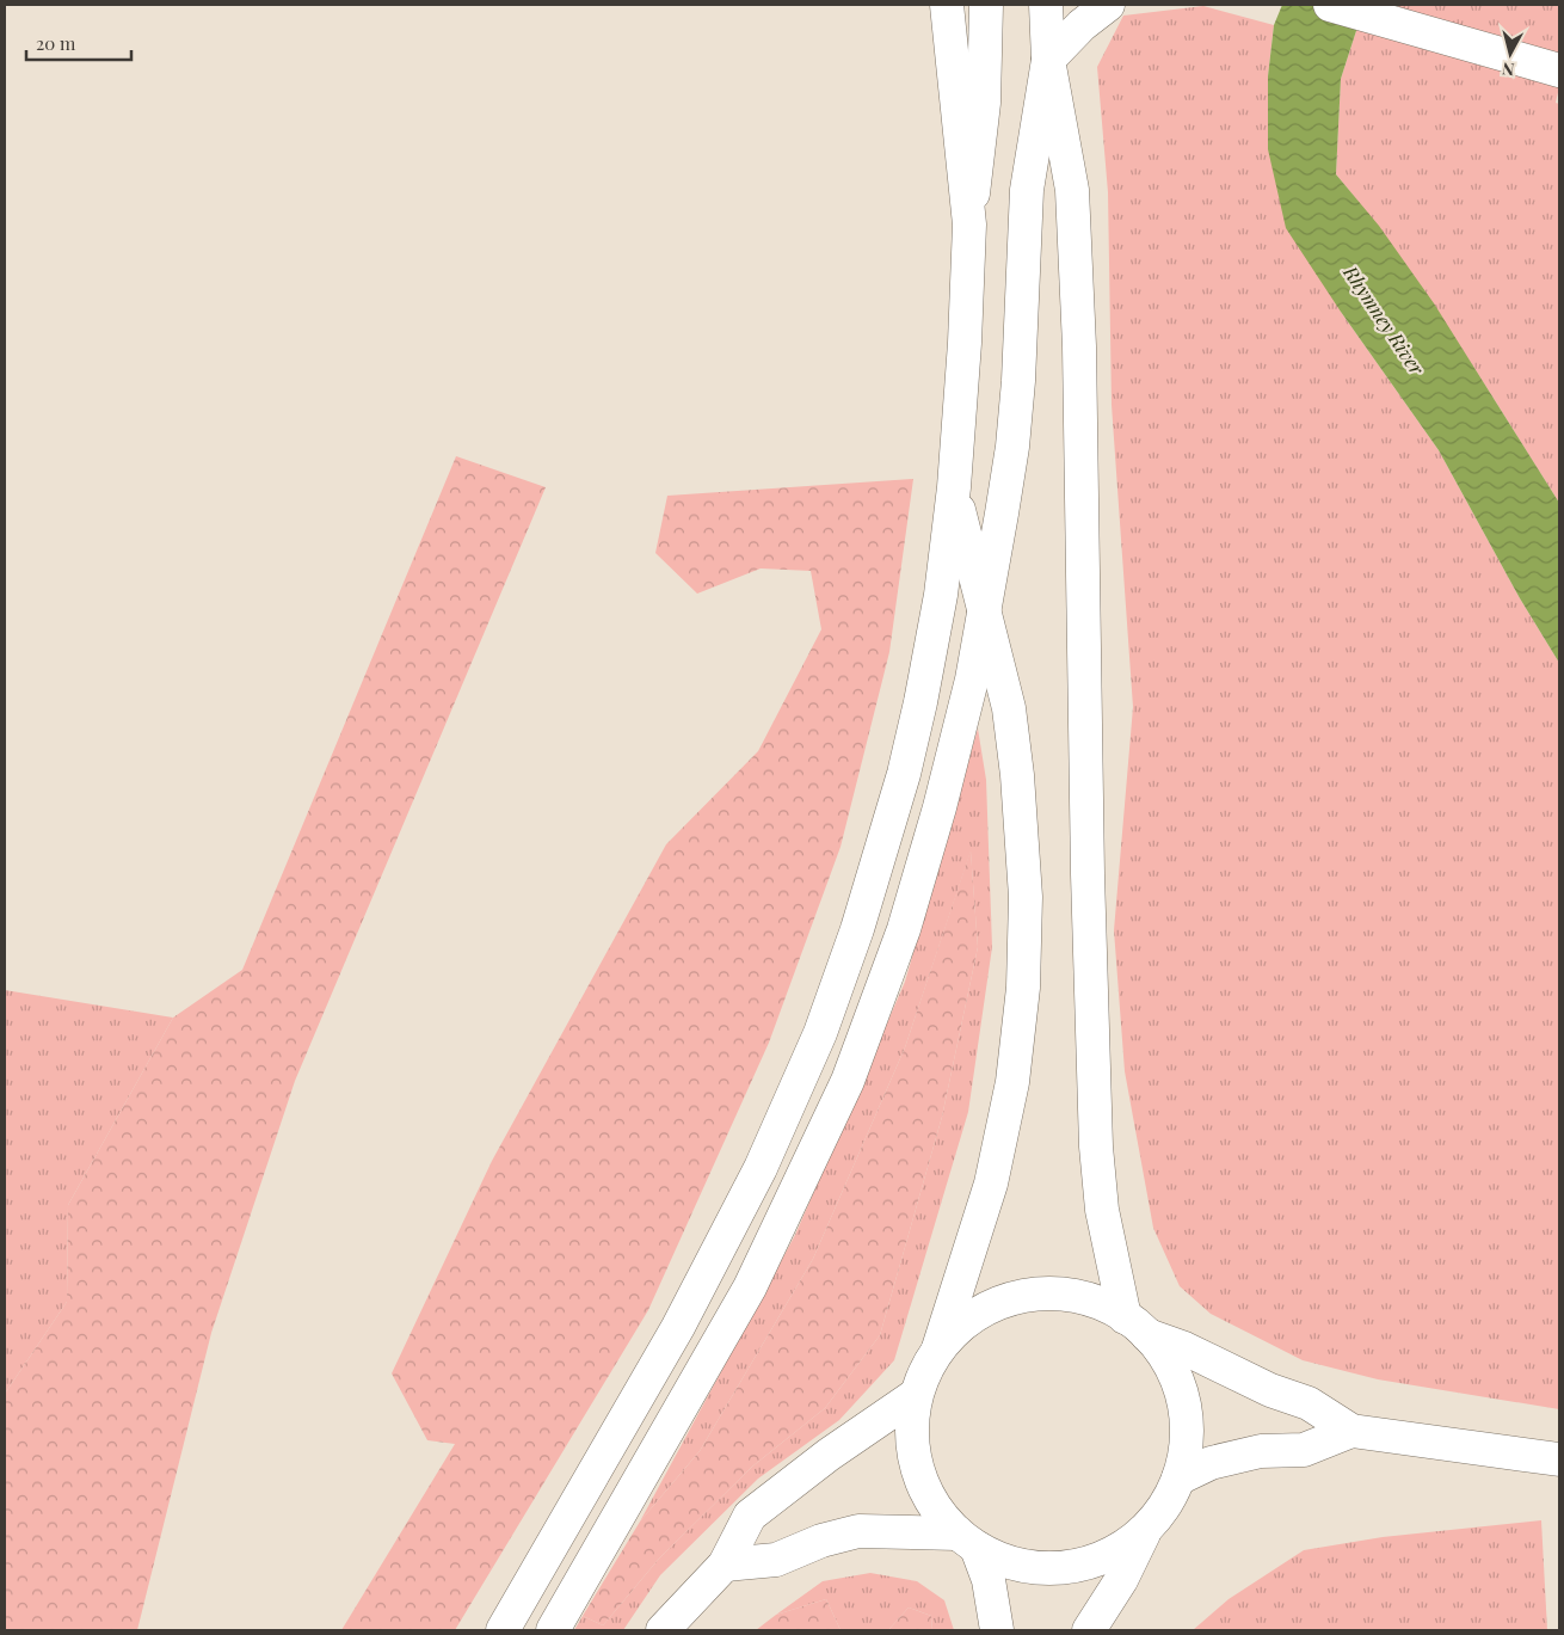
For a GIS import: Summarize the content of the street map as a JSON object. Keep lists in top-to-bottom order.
{
  "water": ["Rhymney River"],
  "scale_bar": "20 m",
  "north": "bottom"
}
